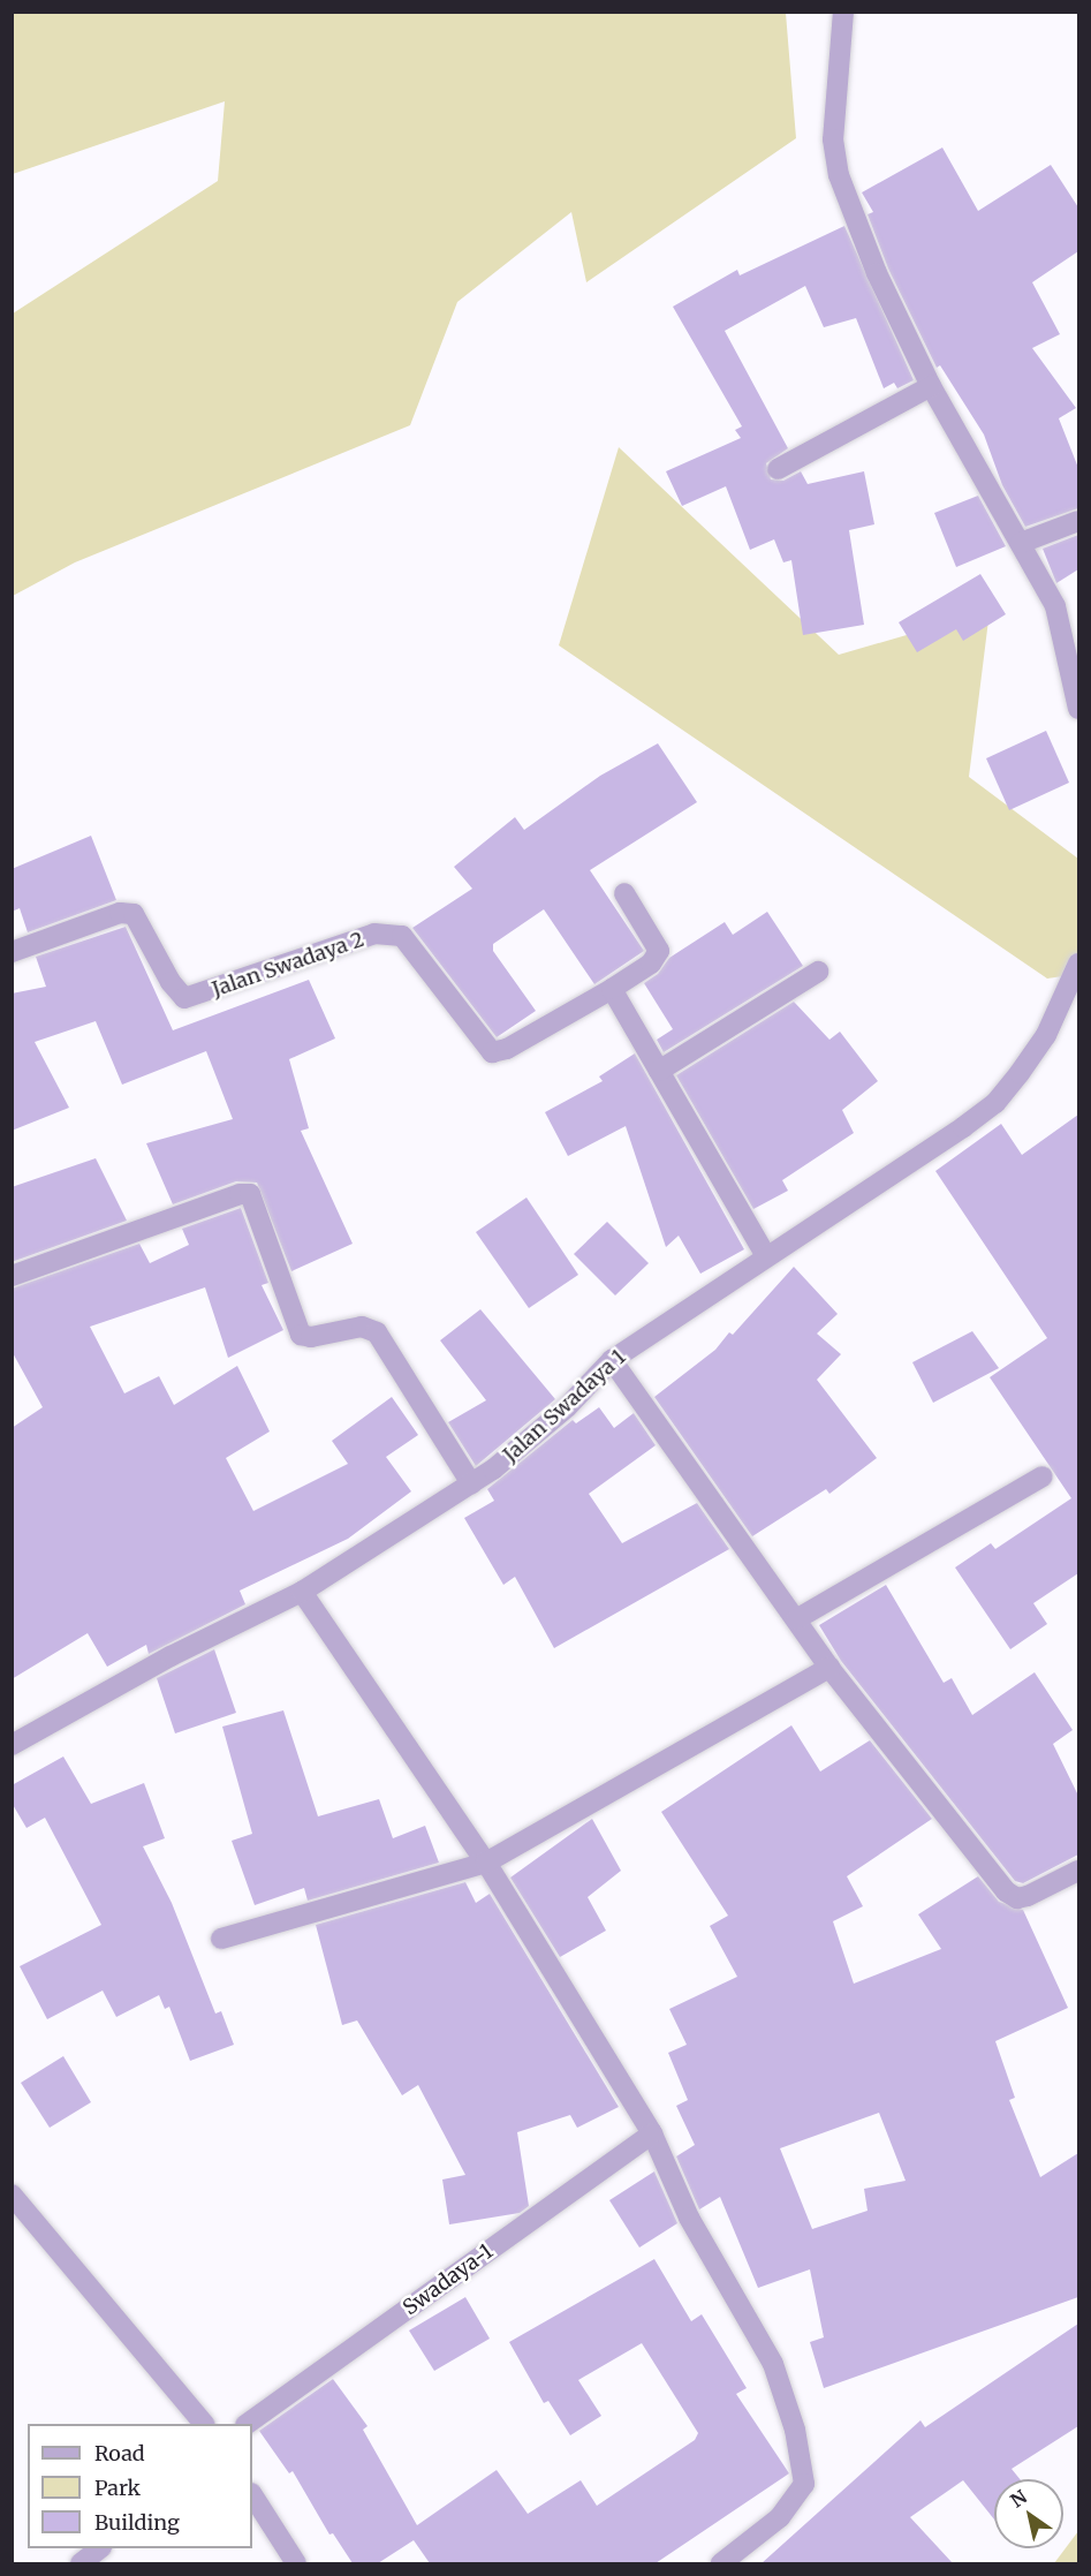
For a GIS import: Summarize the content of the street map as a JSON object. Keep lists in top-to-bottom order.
{
  "streets": {
    "street": ["Jalan Swadaya 2", "Jalan Swadaya 1", "Swadaya-1"]
  },
  "legend": ["Road", "Park", "Building"],
  "north": "top left"
}
